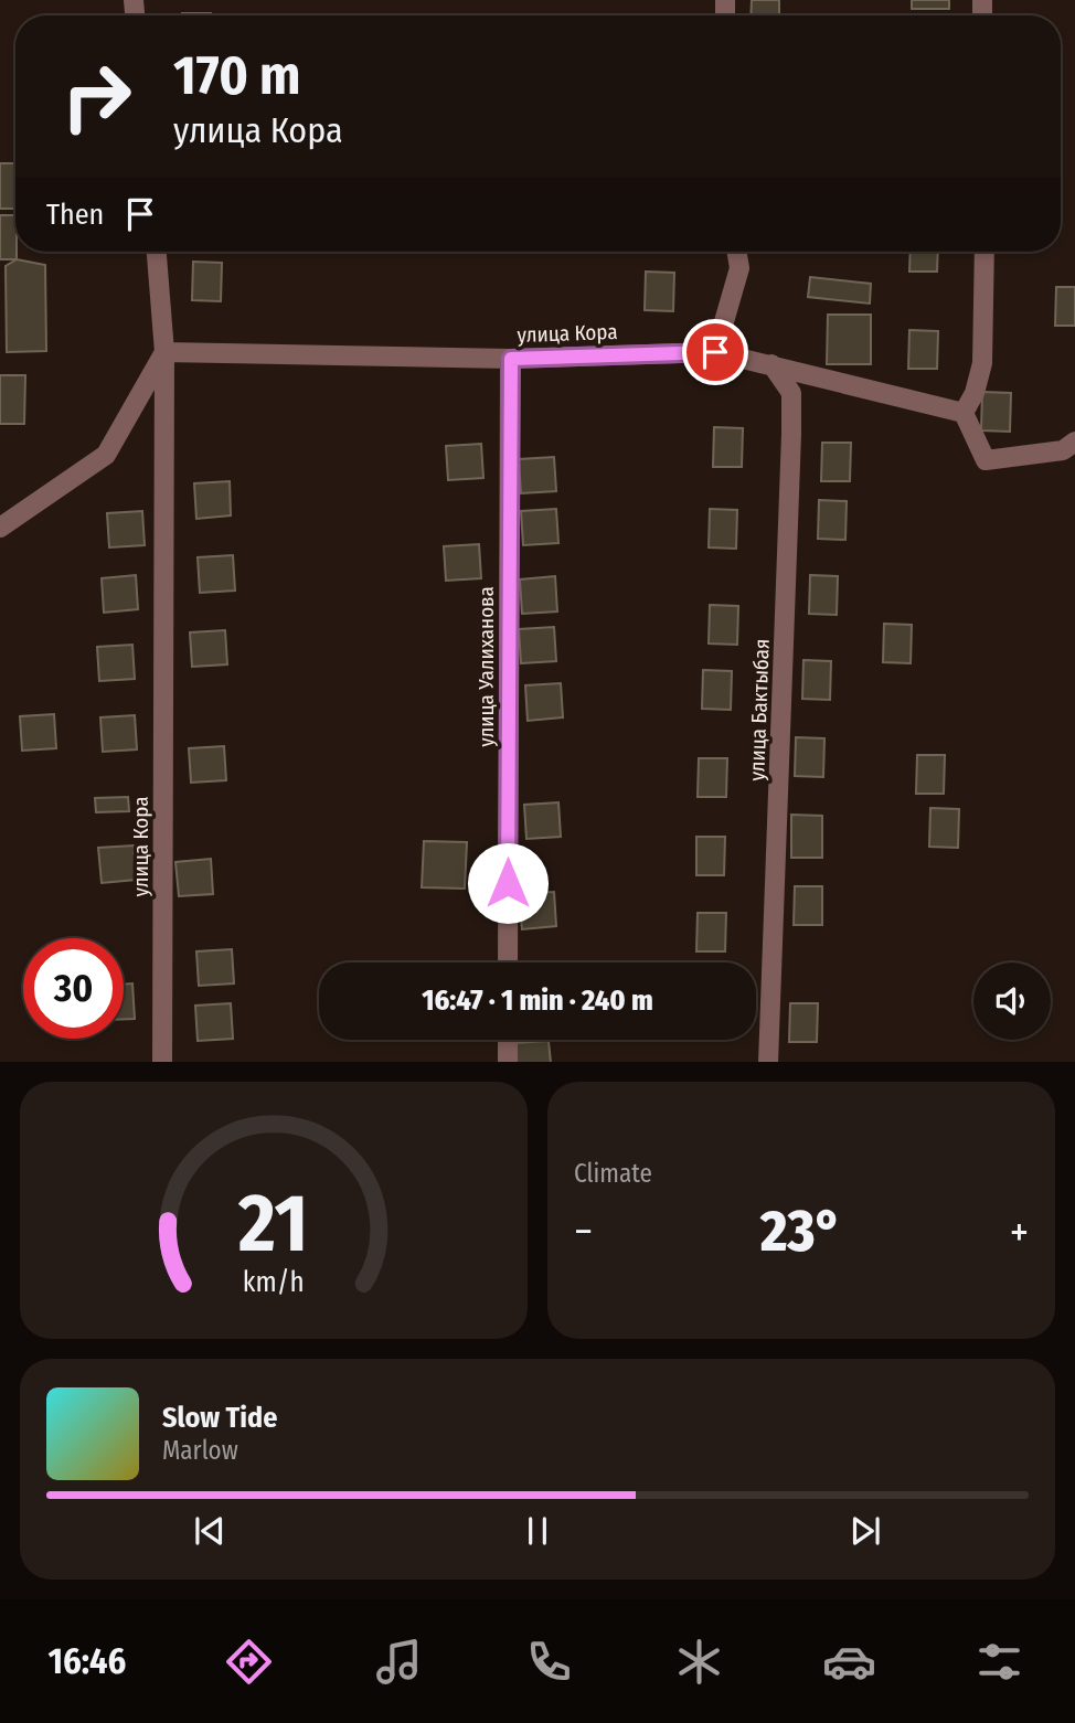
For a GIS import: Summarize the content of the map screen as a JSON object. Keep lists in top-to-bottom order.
{
  "streets": {
    "street": ["улица Кора", "улица Уалиханова", "улица Бактыбая"]
  },
  "crossings": [
    ["улица Кора", "улица Уалиханова"],
    ["улица Кора", "улица Бактыбая"]
  ],
  "page": {
    "turn": ["170 m", "улица Кора"],
    "then": "Then",
    "limit": "30",
    "trip": "16:47 · 1 min · 240 m",
    "tile": "Climate",
    "heat": ["−", "23°", "+"],
    "song": ["Slow Tide", "Marlow"],
    "tabs": "16:46",
    "gauge": ["21", "km/h"]
  }
}
